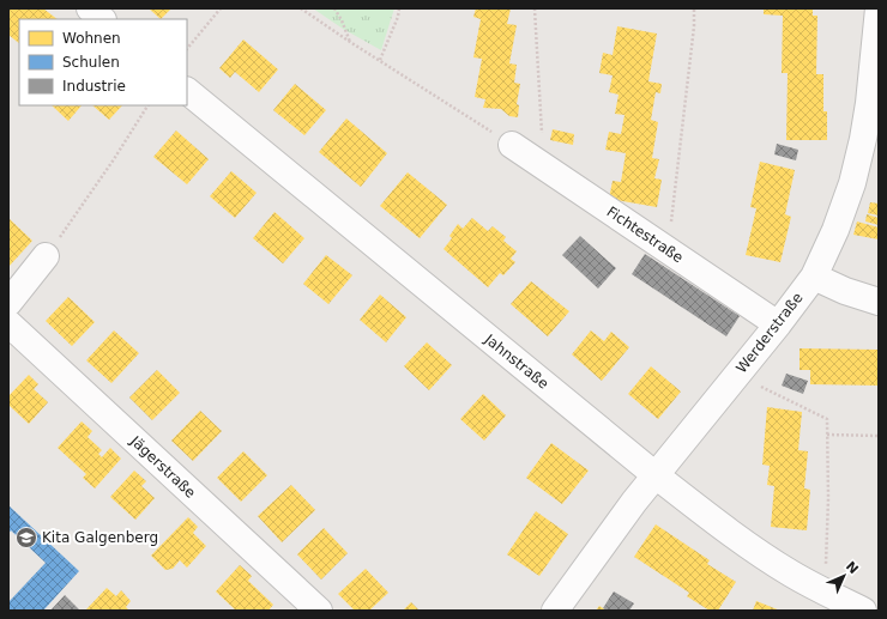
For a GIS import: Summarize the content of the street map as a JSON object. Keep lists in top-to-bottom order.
{
  "streets": {
    "street": [
      "Fichtestraße",
      "Werderstraße",
      "Jahnstraße",
      "Jägerstraße"
    ]
  },
  "crossings": [
    ["Fichtestraße", "Werderstraße"],
    ["Werderstraße", "Jahnstraße"]
  ],
  "places": {
    "school or university": ["Kita Galgenberg"]
  },
  "legend": ["Wohnen", "Schulen", "Industrie"],
  "north": "top right"
}
